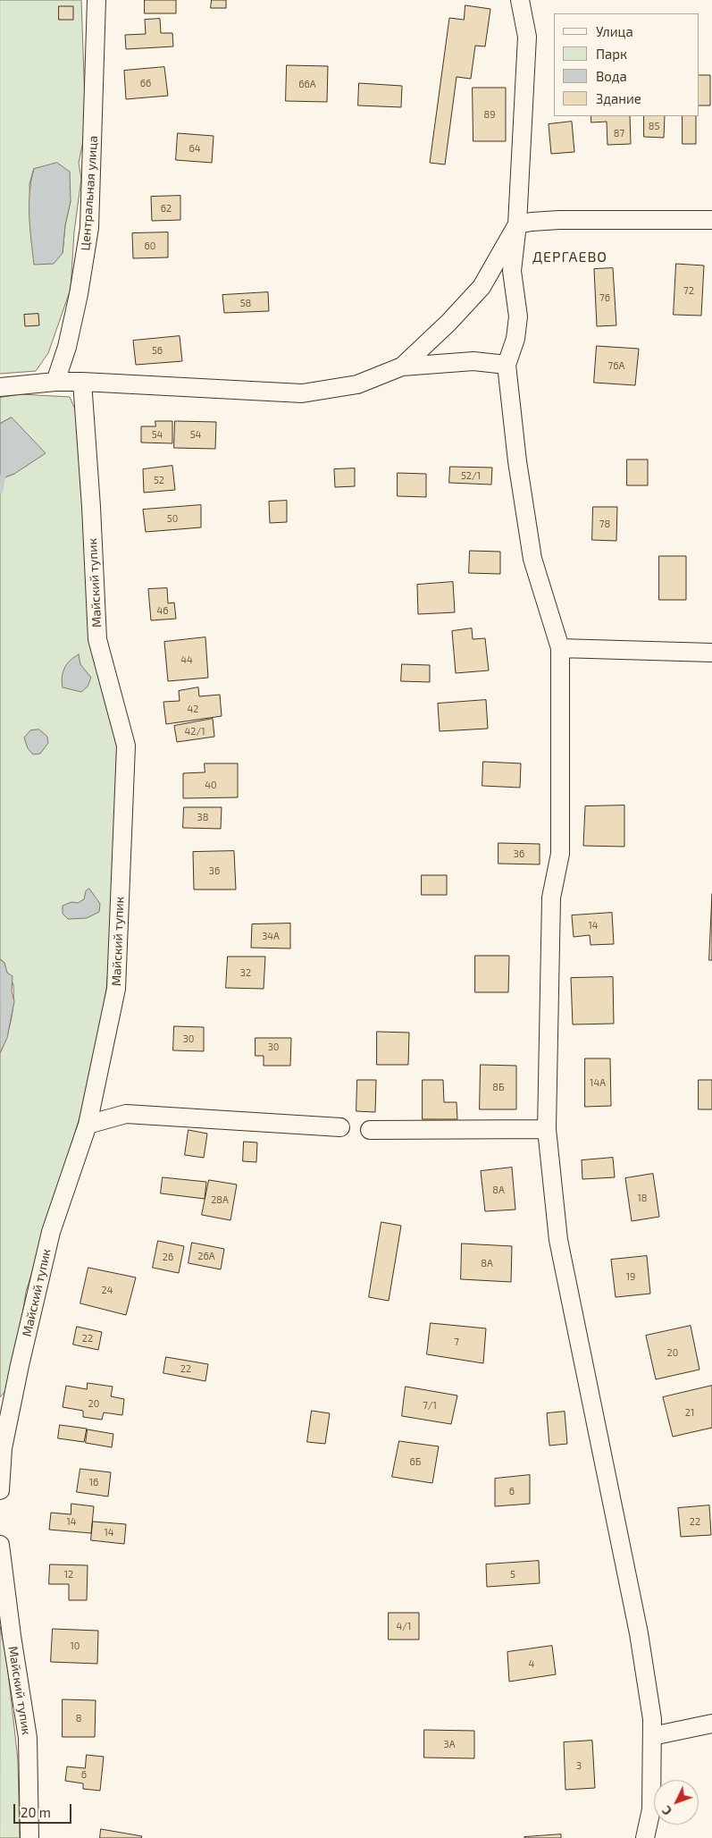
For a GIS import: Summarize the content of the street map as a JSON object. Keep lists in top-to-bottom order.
{
  "streets": {
    "street": ["Центральная улица", "Майский тупик"]
  },
  "districts": ["ДЕРГАЕВО"],
  "house_numbers": [
    "66",
    "66А",
    "89",
    "85",
    "87",
    "64",
    "62",
    "60",
    "72",
    "76",
    "58",
    "56",
    "76А",
    "54",
    "54",
    "52/1",
    "52",
    "50",
    "78",
    "46",
    "44",
    "42",
    "42/1",
    "40",
    "38",
    "36",
    "36",
    "14",
    "34А",
    "32",
    "30",
    "30",
    "14А",
    "8Б",
    "8А",
    "18",
    "28А",
    "26А",
    "26",
    "8А",
    "19",
    "24",
    "22",
    "7",
    "20",
    "22",
    "20",
    "7/1",
    "21",
    "6Б",
    "16",
    "6",
    "14",
    "22",
    "14",
    "12",
    "5",
    "4/1",
    "10",
    "4",
    "8",
    "3А",
    "3",
    "6"
  ],
  "legend": [
    "Улица",
    "Парк",
    "Вода",
    "Здание"
  ],
  "scale_bar": "20 m",
  "north": "bottom left"
}
